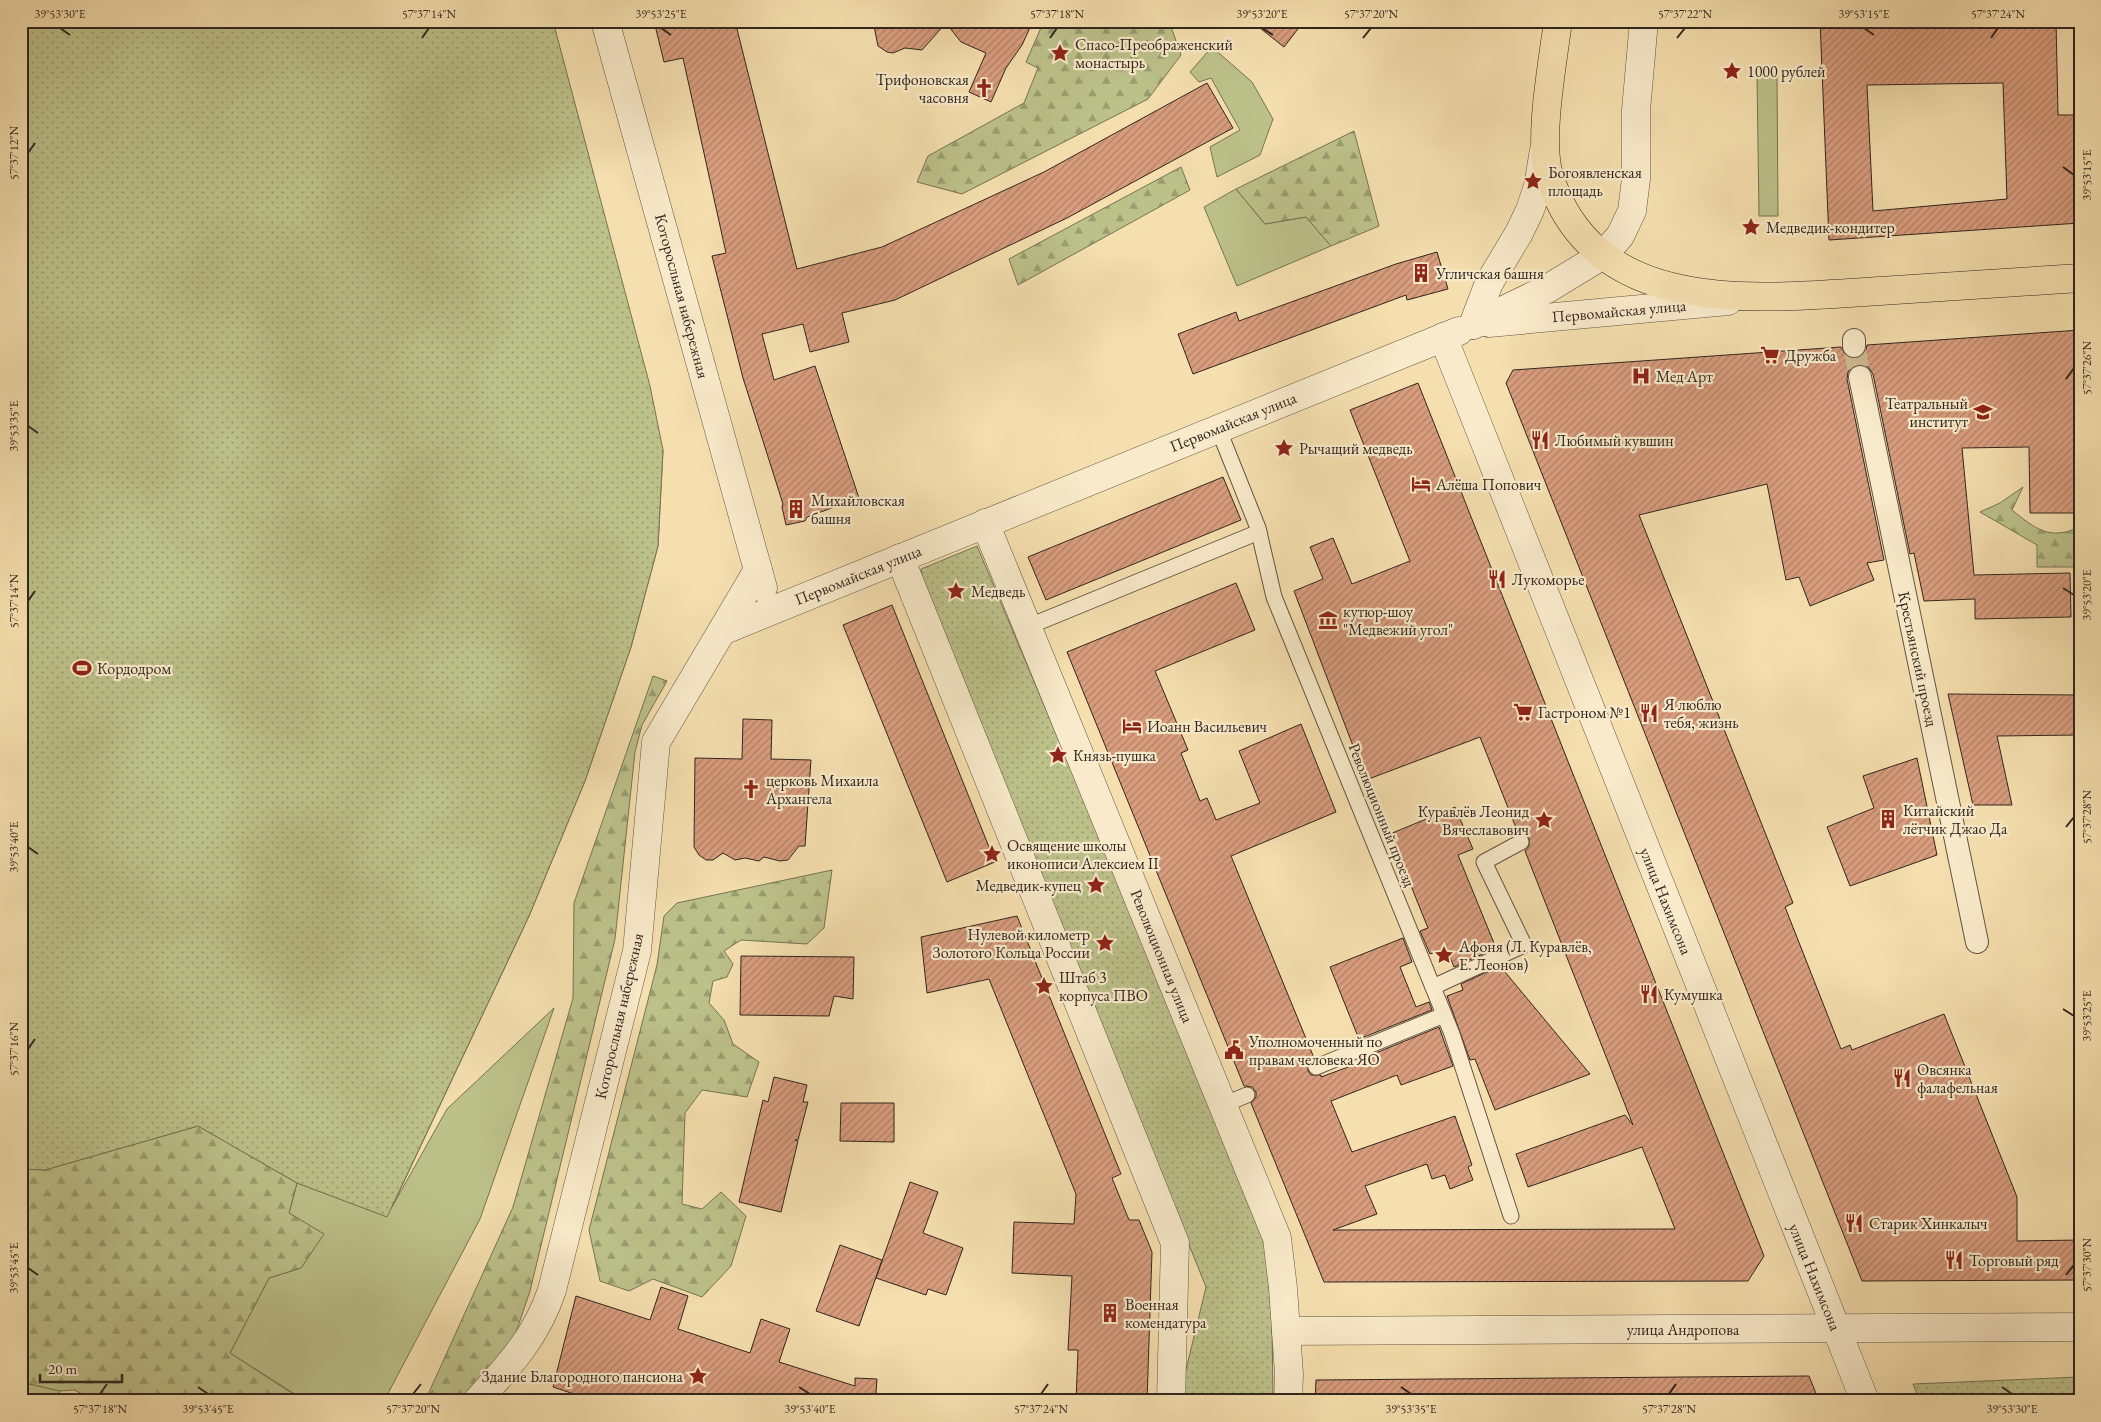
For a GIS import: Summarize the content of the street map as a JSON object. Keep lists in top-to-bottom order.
{
  "streets": {
    "main road": ["Первомайская улица"],
    "street": [
      "Которосльная набережная",
      "Крестьянский проезд",
      "улица Нахимсона",
      "Революционная улица",
      "улица Андропова"
    ],
    "lane": ["Революционный проезд"]
  },
  "crossings": [
    ["Которосльная набережная", "Первомайская улица"],
    ["Первомайская улица", "Революционный проезд"],
    ["Первомайская улица", "улица Нахимсона"],
    ["Первомайская улица", "Революционная улица"],
    ["улица Нахимсона", "улица Андропова"],
    ["Революционная улица", "улица Андропова"]
  ],
  "places": {
    "place": [
      "Спасо-Преображенский монастырь",
      "1000 рублей",
      "Богоявленская площадь",
      "Медведик-кондитер",
      "Рычащий медведь",
      "Медведь",
      "Князь-пушка",
      "Куравлёв Леонид Вячеславович",
      "Освящение школы иконописи Алексием II",
      "Медведик-купец",
      "Нулевой километр Золотого Кольца России",
      "Афоня (Л. Куравлёв, Е. Леонов)",
      "Штаб 3 корпуса ПВО",
      "Здание Благородного пансиона"
    ],
    "church": ["Трифоновская часовня", "церковь Михаила Архангела"],
    "building": [
      "Угличская башня",
      "Михайловская башня",
      "Китайский лётчик Джао Да",
      "Военная комендатура"
    ],
    "supermarket": ["Дружба", "Гастроном №1"],
    "hospital": ["Мед Арт"],
    "school or university": ["Театральный институт"],
    "restaurant": [
      "Любимый кувшин",
      "Лукоморье",
      "Я люблю тебя, жизнь",
      "Кумушка",
      "Овсянка фалафельная",
      "Старик Хинкалыч",
      "Торговый ряд"
    ],
    "hotel": ["Алёша Попович", "Иоанн Васильевич"],
    "museum": ["кутюр-шоу \"Медвежий угол\""],
    "sports": ["Кордодром"],
    "public building": ["Уполномоченный по правам человека ЯО"]
  },
  "scale_bar": "20 m",
  "coordinates": [
    "39°53'30\"E",
    "57°37'14\"N",
    "39°53'25\"E",
    "57°37'18\"N",
    "39°53'20\"E",
    "57°37'20\"N",
    "57°37'22\"N",
    "39°53'15\"E",
    "57°37'24\"N",
    "57°37'12\"N",
    "57°37'26\"N",
    "39°53'35\"E",
    "57°37'28\"N",
    "39°53'40\"E",
    "57°37'16\"N",
    "57°37'30\"N",
    "39°53'45\"E"
  ]
}
